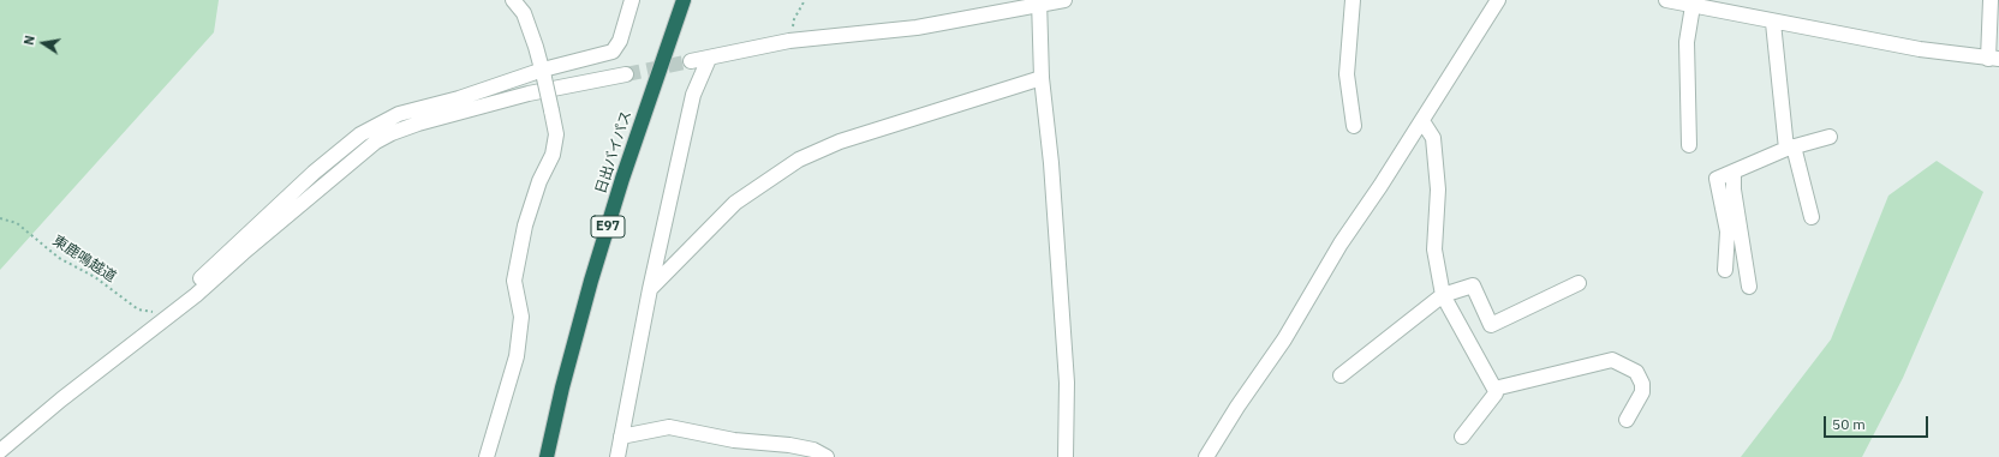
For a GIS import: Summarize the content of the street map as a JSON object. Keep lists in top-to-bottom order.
{
  "streets": {
    "highway": ["日出バイパス", "E97"],
    "path": ["東鹿鳴越道"]
  },
  "scale_bar": "50 m",
  "north": "left"
}
